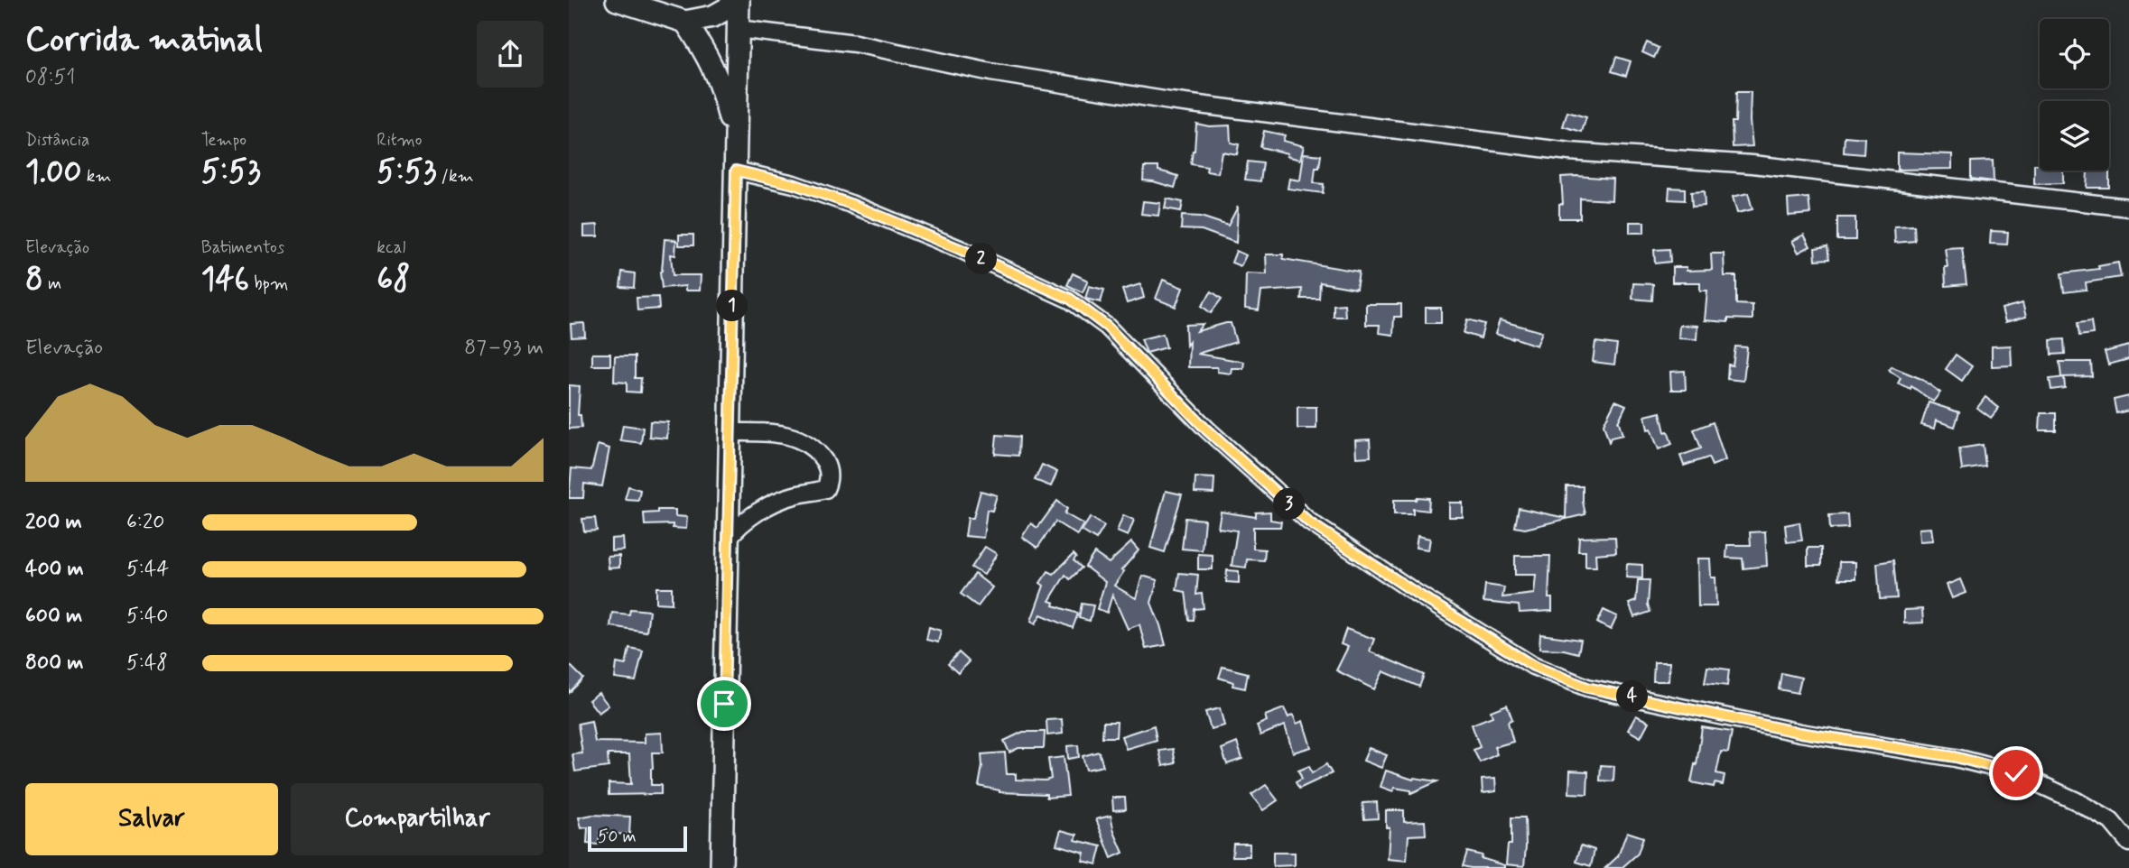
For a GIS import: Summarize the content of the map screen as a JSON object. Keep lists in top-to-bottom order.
{
  "scale_bar": "50 m",
  "page": {
    "heading": ["Corrida matinal", "08:51"],
    "stats": [
      ["Distância", "1.00 km"],
      ["Tempo", "5:53"],
      ["Ritmo", "5:53 /km"],
      ["Elevação", "8 m"],
      ["Batimentos", "146 bpm"],
      ["kcal", "68"]
    ],
    "pins": [
      "2",
      "1",
      "3",
      "4"
    ],
    "chart": ["Elevação", "87–93 m"],
    "list": [
      {
        "name": "200 m",
        "note": "6:20"
      },
      {
        "name": "400 m",
        "note": "5:44"
      },
      {
        "name": "600 m",
        "note": "5:40"
      },
      {
        "name": "800 m",
        "note": "5:48"
      }
    ],
    "buttons": ["Salvar", "Compartilhar"],
    "scale": "50 m"
  }
}
